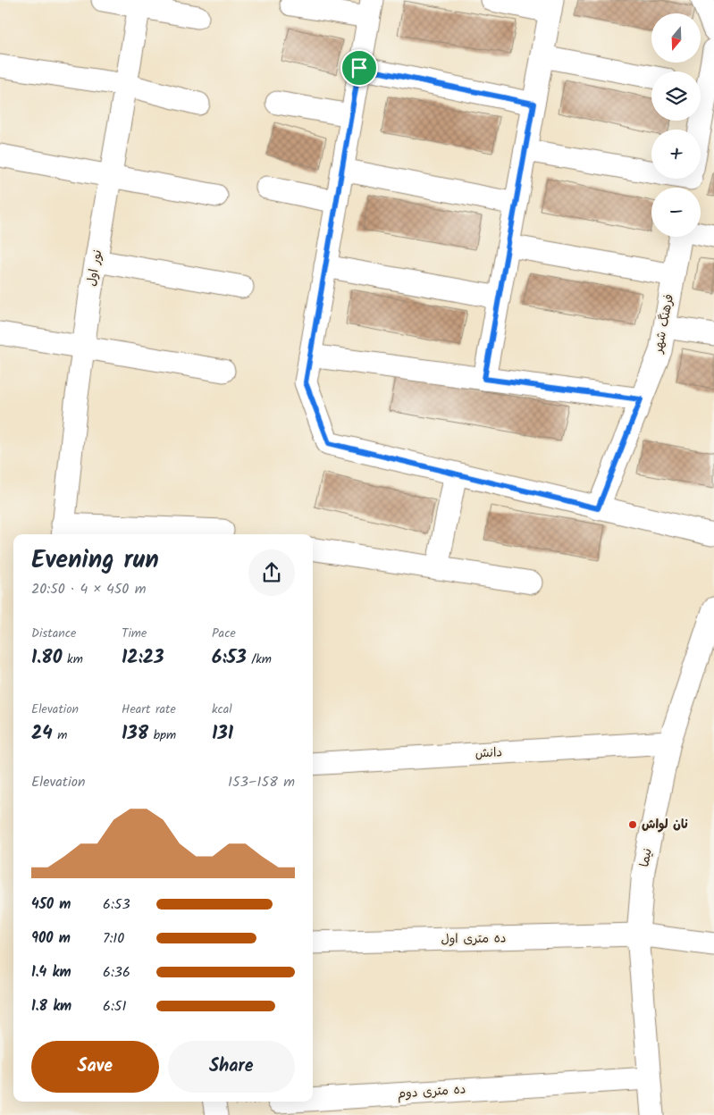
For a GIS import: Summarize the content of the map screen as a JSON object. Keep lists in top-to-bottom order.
{
  "streets": {
    "street": [
      "نور اول",
      "فرهنگ شهر",
      "دانش",
      "نیما",
      "ده متری اول",
      "ده متری دوم"
    ]
  },
  "crossings": [
    ["دانش", "نیما"],
    ["نیما", "ده متری اول"],
    ["نیما", "ده متری دوم"]
  ],
  "places": ["نان لواش"],
  "north": "bottom",
  "page": {
    "map_buttons": ["+", "−"],
    "heading": ["Evening run", "20:50 · 4 × 450 m"],
    "stats": [
      ["Distance", "1.80 km"],
      ["Time", "12:23"],
      ["Pace", "6:53 /km"],
      ["Elevation", "24 m"],
      ["Heart rate", "138 bpm"],
      ["kcal", "131"]
    ],
    "chart": ["Elevation", "153–158 m"],
    "list": [
      {
        "name": "450 m",
        "note": "6:53"
      },
      {
        "name": "900 m",
        "note": "7:10"
      },
      {
        "name": "1.4 km",
        "note": "6:36"
      },
      {
        "name": "1.8 km",
        "note": "6:51"
      }
    ],
    "buttons": ["Save", "Share"]
  }
}
